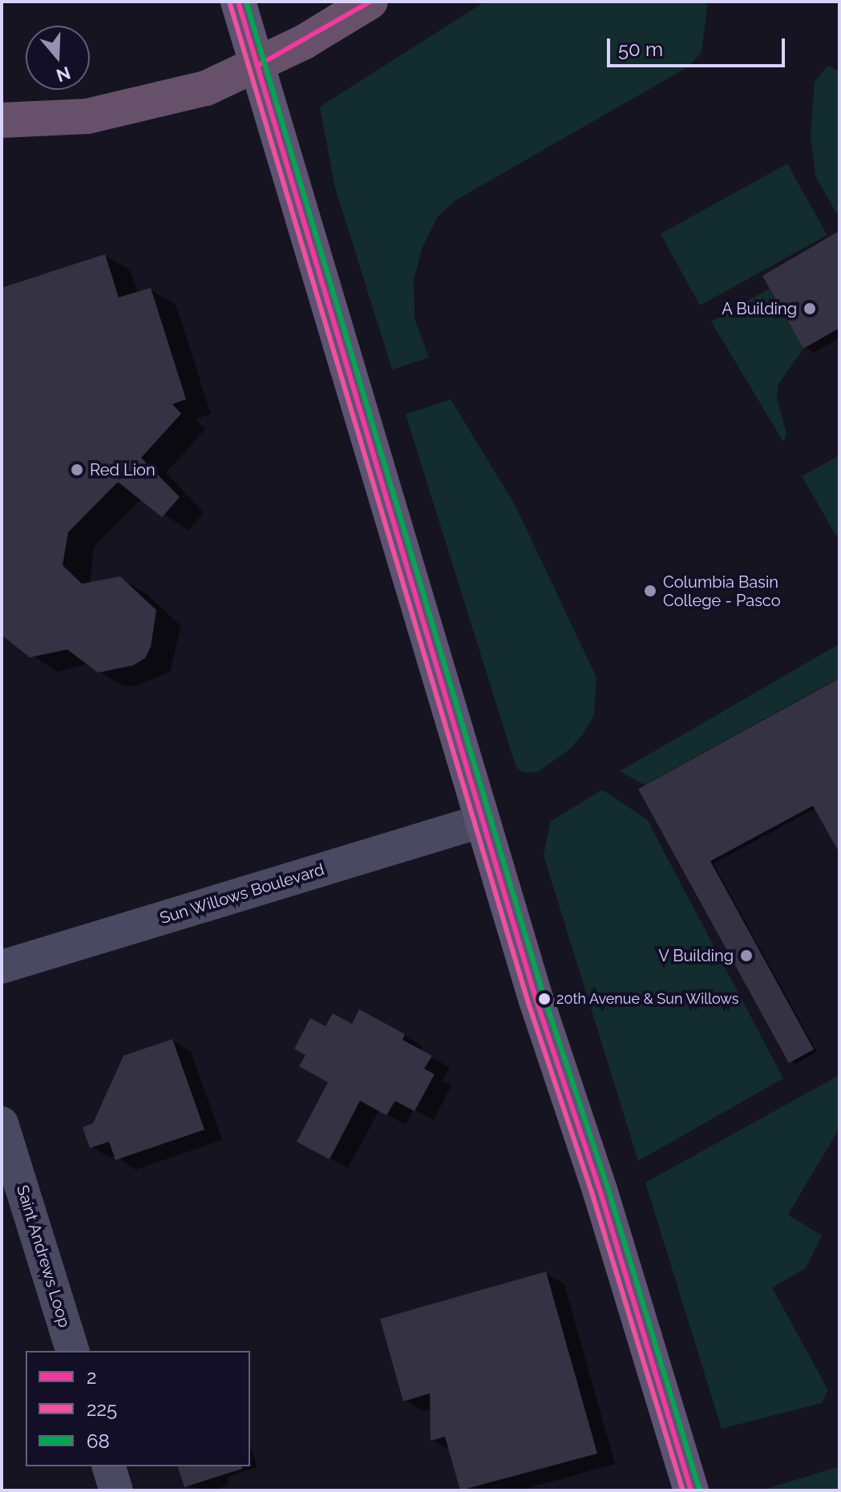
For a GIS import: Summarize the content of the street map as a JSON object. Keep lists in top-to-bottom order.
{
  "streets": {
    "street": ["Sun Willows Boulevard", "Saint Andrews Loop"]
  },
  "places": [
    "A Building",
    "Red Lion",
    "Columbia Basin College - Pasco",
    "V Building",
    "20th Avenue & Sun Willows"
  ],
  "lines": ["transit line 2", "transit line 68", "transit line 225"],
  "legend": ["2", "225", "68"],
  "scale_bar": "50 m",
  "north": "bottom"
}
